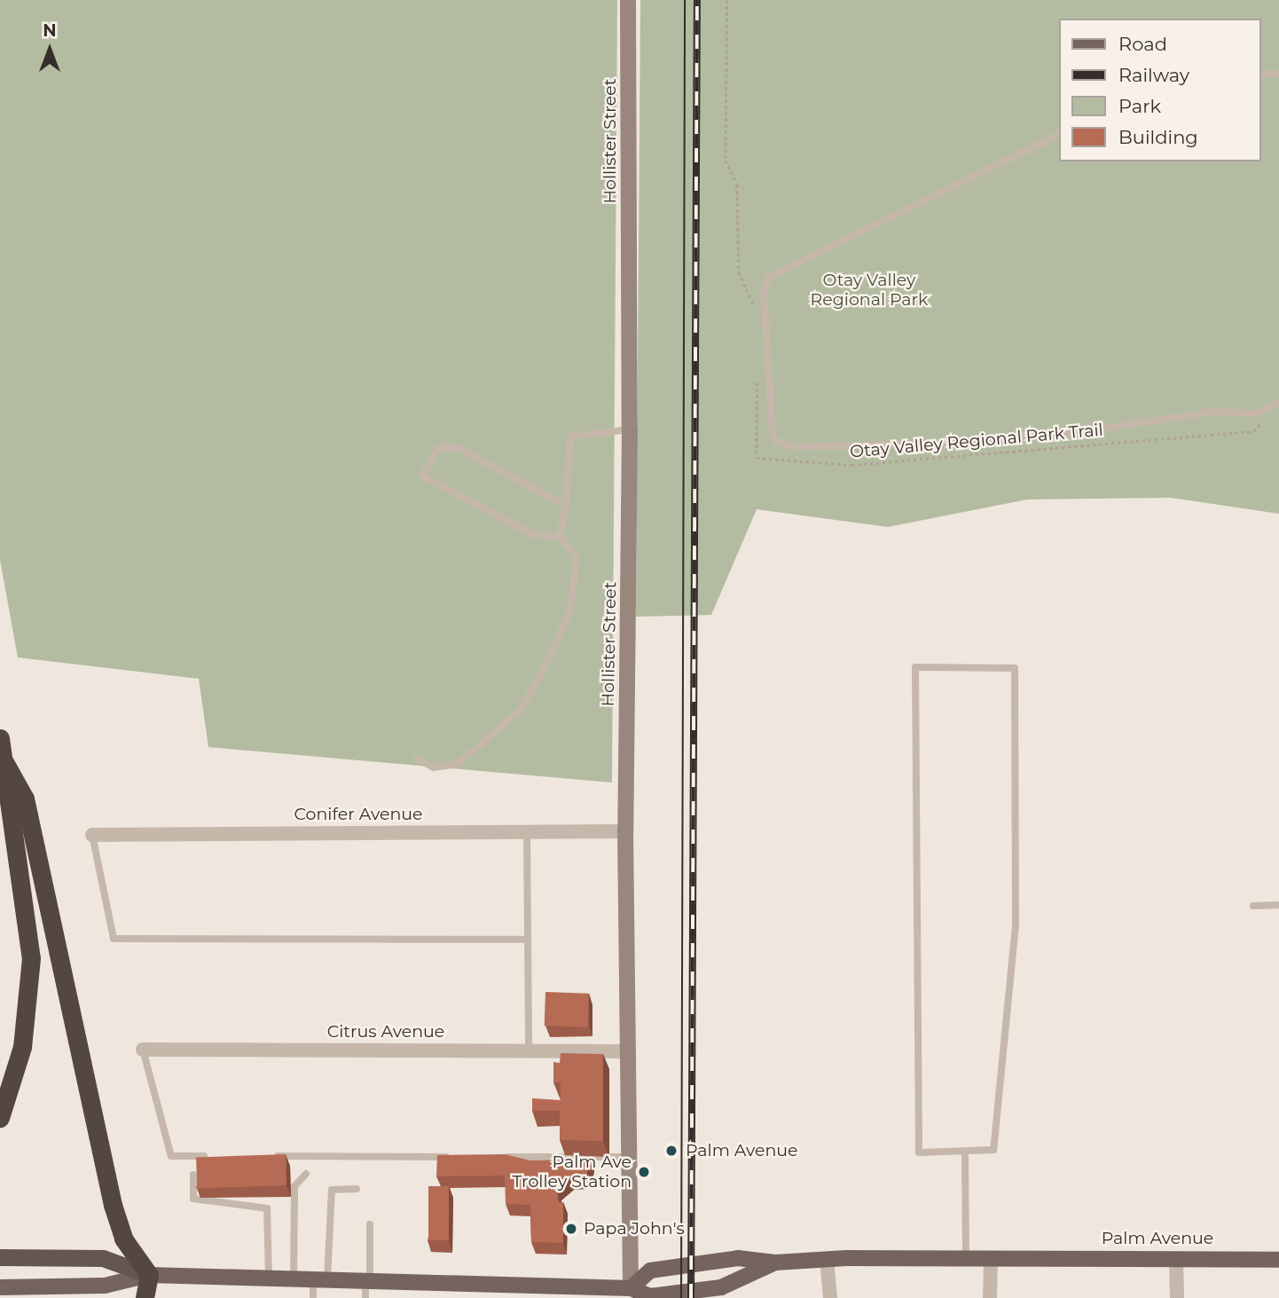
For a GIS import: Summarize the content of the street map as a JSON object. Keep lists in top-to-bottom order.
{
  "streets": {
    "highway": ["Palm Avenue"],
    "main road": ["Hollister Street"],
    "street": ["Conifer Avenue", "Citrus Avenue"],
    "path": ["Otay Valley Regional Park Trail"]
  },
  "crossings": [
    ["Hollister Street", "Conifer Avenue"],
    ["Hollister Street", "Citrus Avenue"],
    ["Hollister Street", "Palm Avenue"]
  ],
  "parks": ["Otay Valley Regional Park"],
  "places": ["Palm Avenue", "Palm Ave Trolley Station", "Papa John's"],
  "legend": [
    "Road",
    "Railway",
    "Park",
    "Building"
  ],
  "north": "top"
}
